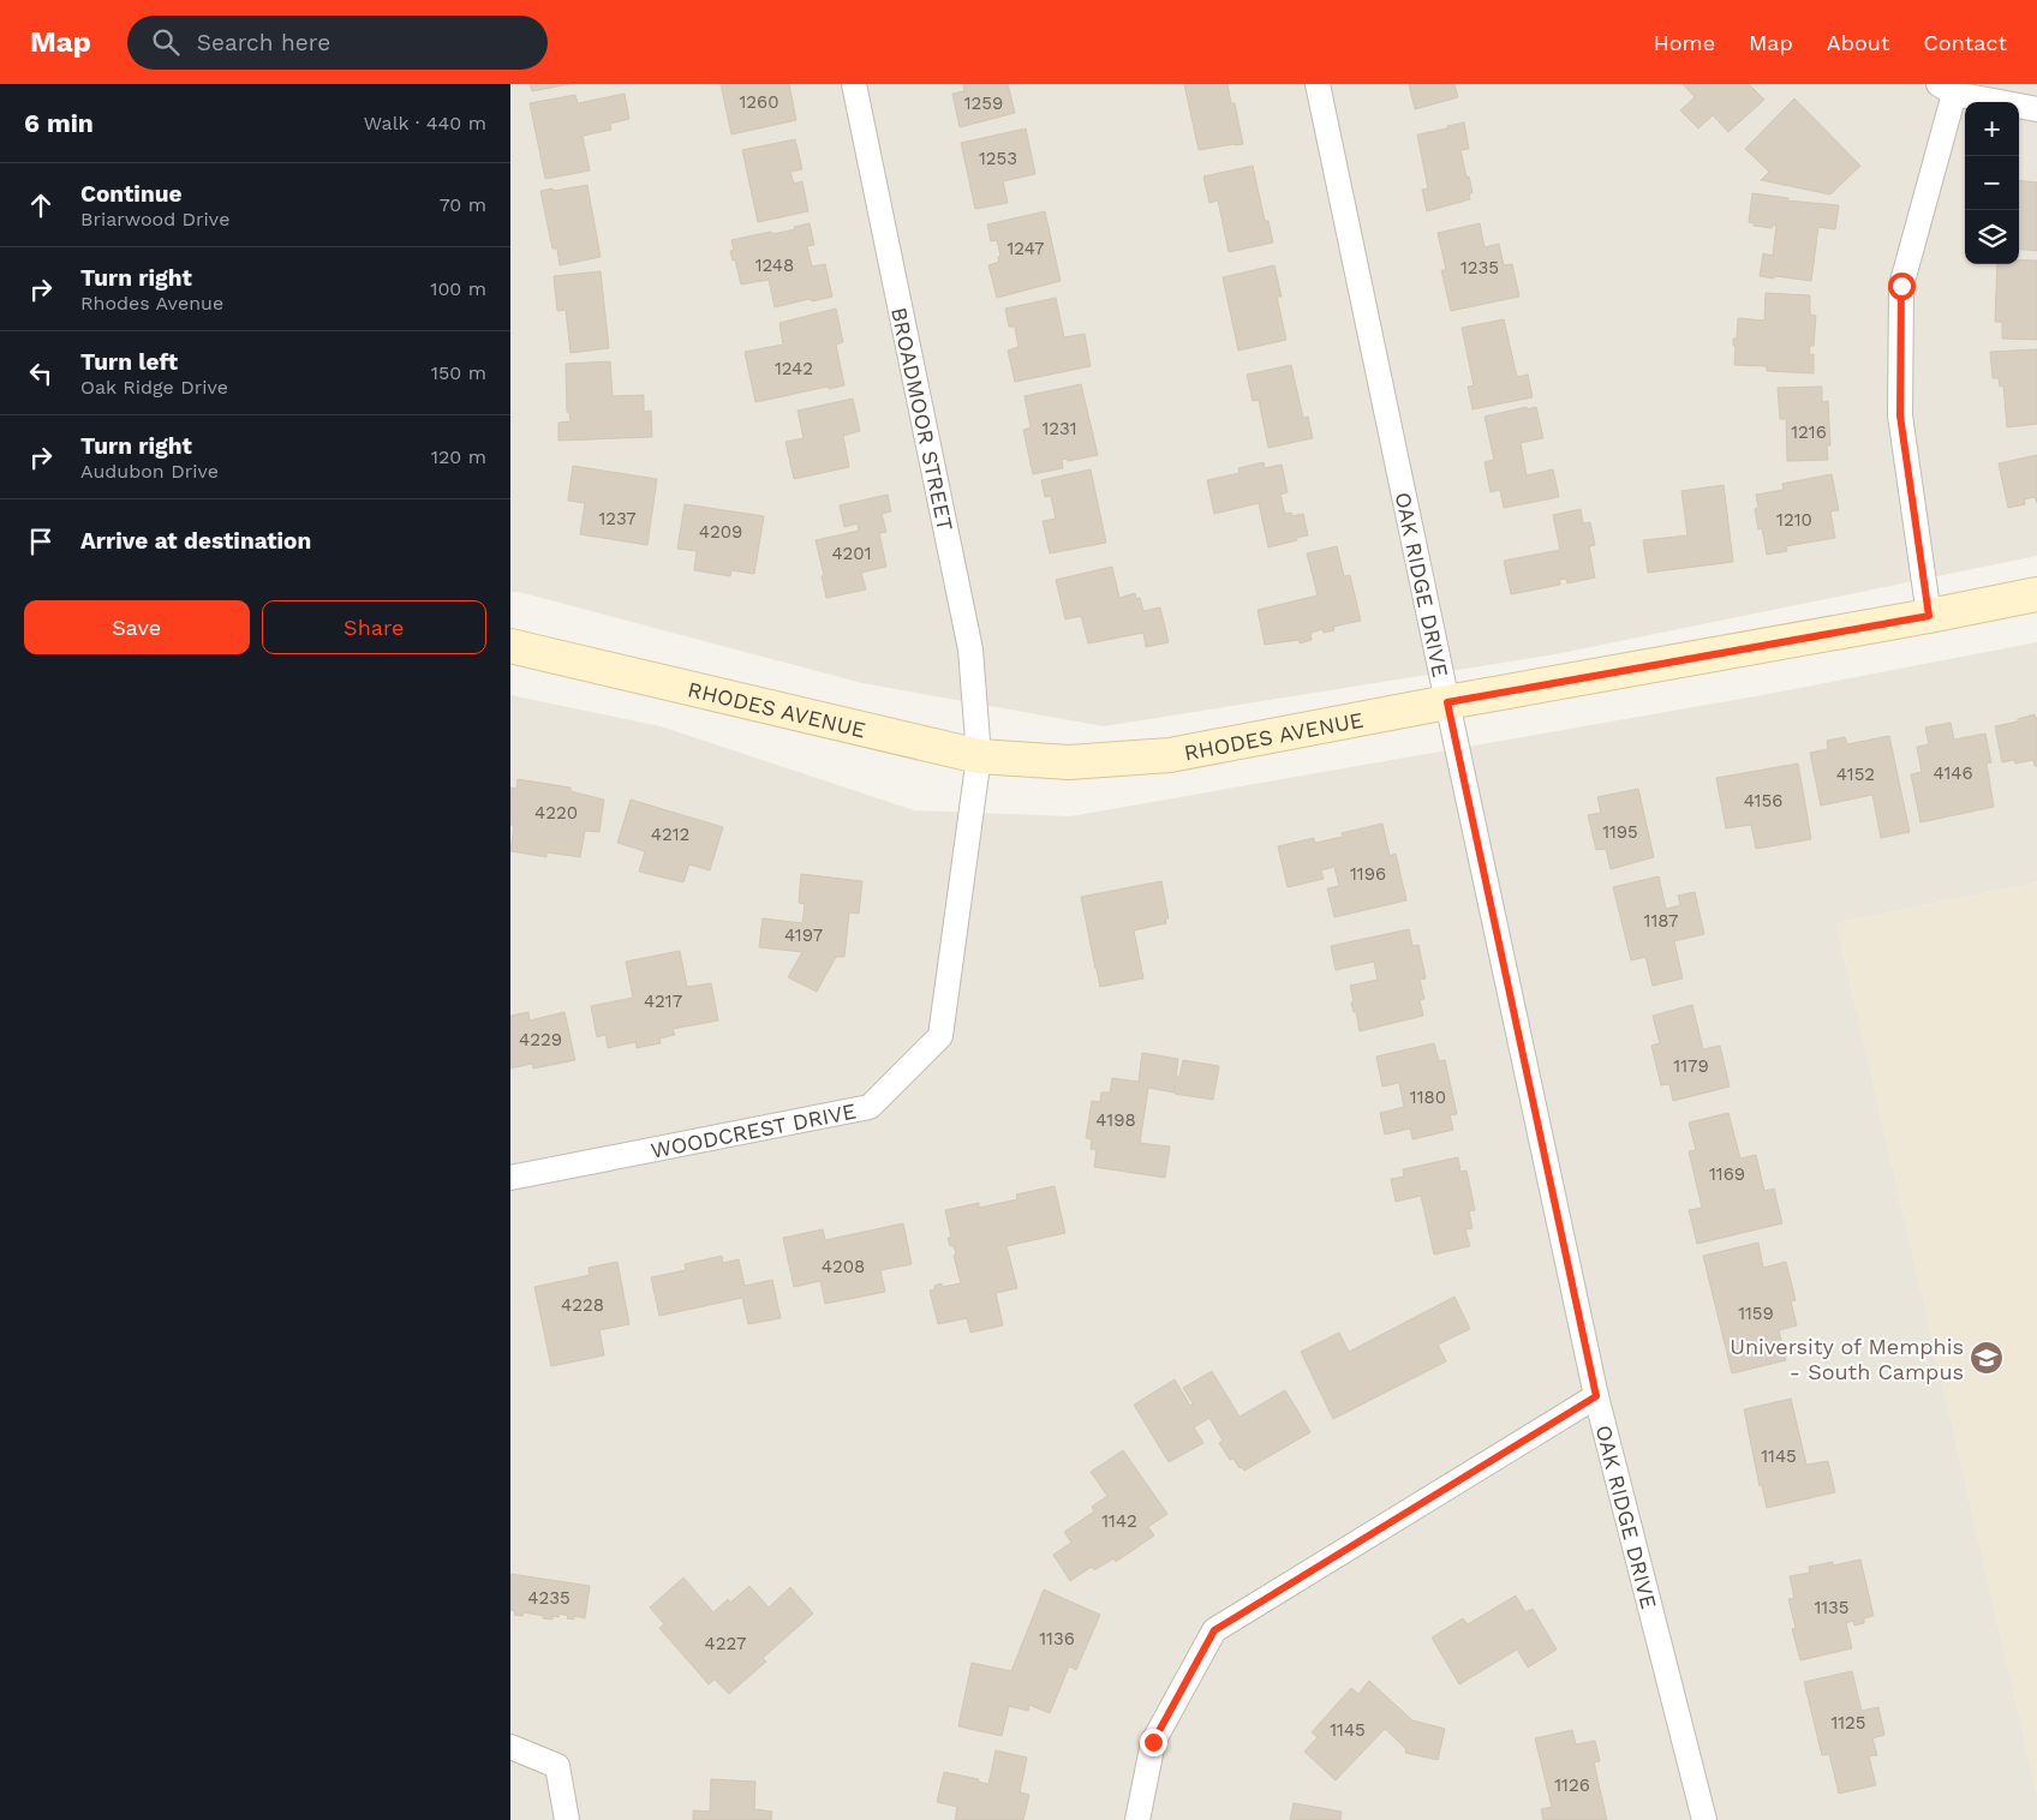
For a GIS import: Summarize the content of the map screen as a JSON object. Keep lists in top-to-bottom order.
{
  "streets": {
    "main road": ["RHODES AVENUE"],
    "street": ["BROADMOOR STREET", "OAK RIDGE DRIVE", "WOODCREST DRIVE"]
  },
  "crossings": [
    ["BROADMOOR STREET", "RHODES AVENUE"],
    ["BROADMOOR STREET", "WOODCREST DRIVE"],
    ["OAK RIDGE DRIVE", "RHODES AVENUE"],
    ["RHODES AVENUE", "WOODCREST DRIVE"]
  ],
  "places": {
    "school or university": ["University of Memphis - South Campus"]
  },
  "house_numbers": [
    "1260",
    "1259",
    "1253",
    "1247",
    "1248",
    "1235",
    "1242",
    "1231",
    "1216",
    "1237",
    "1210",
    "4209",
    "4201",
    "4146",
    "4152",
    "4156",
    "4220",
    "1195",
    "4212",
    "1196",
    "1187",
    "4197",
    "4217",
    "4229",
    "1179",
    "1180",
    "4198",
    "1169",
    "4208",
    "4228",
    "1159",
    "1145",
    "1142",
    "4235",
    "1135",
    "1136",
    "4227",
    "1125",
    "1145",
    "1126"
  ],
  "page": {
    "header": "Map",
    "search": "Search here",
    "nav": [
      "Home",
      "Map",
      "About",
      "Contact"
    ],
    "heading": ["6 min", "Walk · 440 m"],
    "map_buttons": ["+", "−"],
    "list": [
      ["Continue", "Briarwood Drive", "70 m"],
      ["Turn right", "Rhodes Avenue", "100 m"],
      ["Turn left", "Oak Ridge Drive", "150 m"],
      ["Turn right", "Audubon Drive", "120 m"],
      "Arrive at destination"
    ],
    "buttons": ["Save", "Share"]
  }
}
